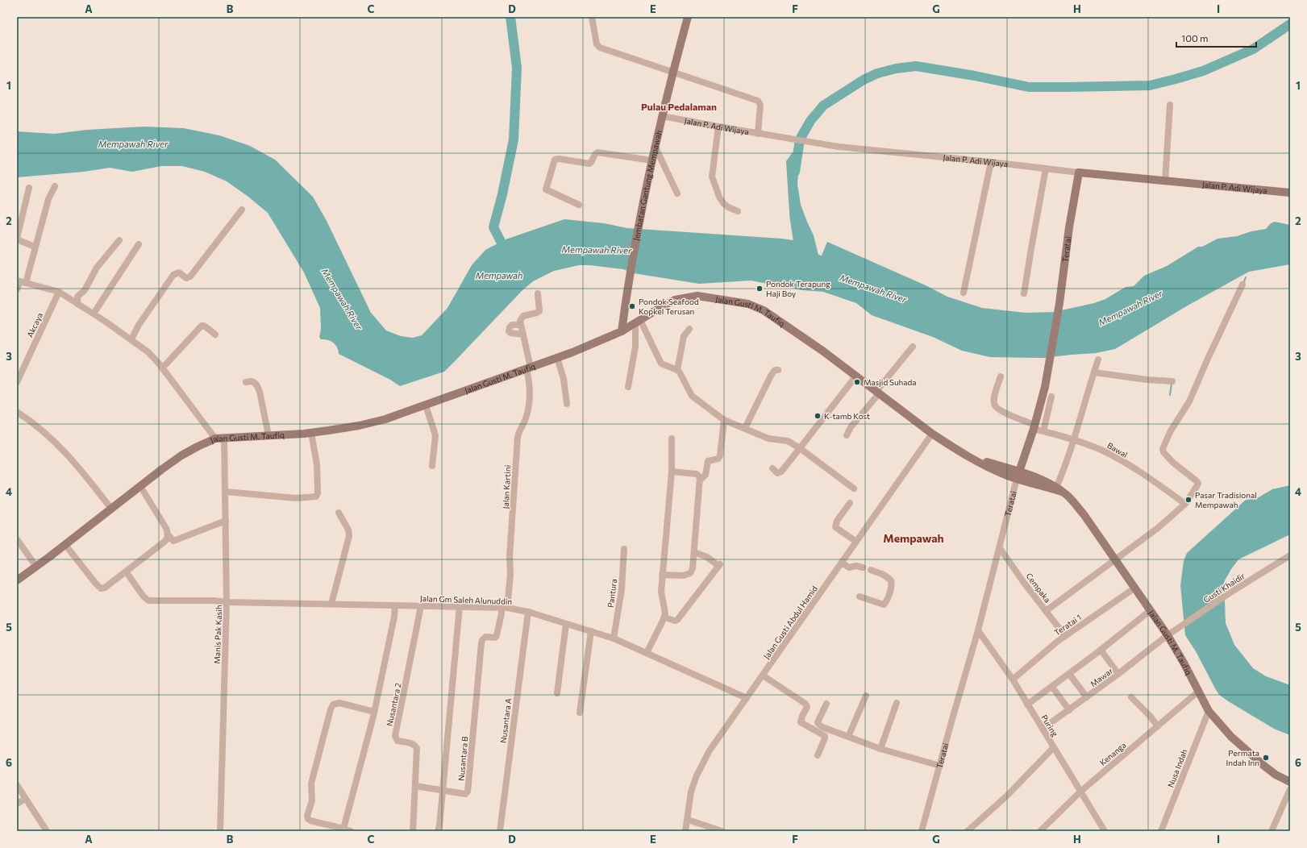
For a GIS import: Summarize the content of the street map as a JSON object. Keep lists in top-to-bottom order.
{
  "streets": {
    "main road": [
      "Jalan P. Adi Wijaya",
      "Jembatan Gantung Mempawah",
      "Teratai",
      "Jalan Gusti M. Taufiq"
    ],
    "street": [
      "Akcaya",
      "Bawal",
      "Jalan Kartini",
      "Cempaka",
      "Gusti Khaidir",
      "Pantura",
      "Jalan Gm Saleh Alunuddin",
      "Jalan Gusti Abdul Hamid",
      "Teratai 1",
      "Manis Pak Kasih",
      "Mawar",
      "Nusantara 2",
      "Nusantara A",
      "Puring",
      "Kenanga",
      "Nusantara B",
      "Nusa Indah"
    ]
  },
  "crossings": [
    ["Jalan P. Adi Wijaya", "Jembatan Gantung Mempawah"],
    ["Jalan P. Adi Wijaya", "Teratai"],
    ["Jembatan Gantung Mempawah", "Jalan Gusti M. Taufiq"],
    ["Teratai", "Jalan Gusti M. Taufiq"],
    ["Teratai", "Bawal"],
    ["Teratai", "Cempaka"],
    ["Teratai", "Puring"],
    ["Jalan Gusti M. Taufiq", "Jalan Kartini"],
    ["Jalan Gusti M. Taufiq", "Gusti Khaidir"],
    ["Jalan Gusti M. Taufiq", "Jalan Gusti Abdul Hamid"],
    ["Jalan Gusti M. Taufiq", "Teratai 1"],
    ["Jalan Gusti M. Taufiq", "Manis Pak Kasih"],
    ["Jalan Gusti M. Taufiq", "Mawar"],
    ["Jalan Gusti M. Taufiq", "Kenanga"],
    ["Jalan Gusti M. Taufiq", "Nusa Indah"],
    ["Jalan Kartini", "Jalan Gm Saleh Alunuddin"],
    ["Jalan Kartini", "Nusantara B"],
    ["Cempaka", "Teratai 1"],
    ["Gusti Khaidir", "Mawar"],
    ["Pantura", "Jalan Gm Saleh Alunuddin"],
    ["Jalan Gm Saleh Alunuddin", "Jalan Gusti Abdul Hamid"],
    ["Jalan Gm Saleh Alunuddin", "Manis Pak Kasih"],
    ["Jalan Gm Saleh Alunuddin", "Nusantara 2"],
    ["Jalan Gm Saleh Alunuddin", "Nusantara A"],
    ["Jalan Gm Saleh Alunuddin", "Nusantara B"],
    ["Teratai 1", "Puring"],
    ["Mawar", "Puring"],
    ["Puring", "Kenanga"]
  ],
  "districts": ["Pulau Pedalaman", "Mempawah"],
  "water": ["Mempawah River", "Mempawah"],
  "places": [
    "Pondok Terapung Haji Boy",
    "Pondok Seafood Kopkel Terusan",
    "Masjid Suhada",
    "K-tamb Kost",
    "Pasar Tradisional Mempawah",
    "Permata Indah Inn"
  ],
  "scale_bar": "100 m",
  "grid": {
    "columns": [
      "A",
      "B",
      "C",
      "D",
      "E",
      "F",
      "G",
      "H",
      "I"
    ],
    "rows": [
      "1",
      "2",
      "3",
      "4",
      "5",
      "6"
    ]
  }
}
